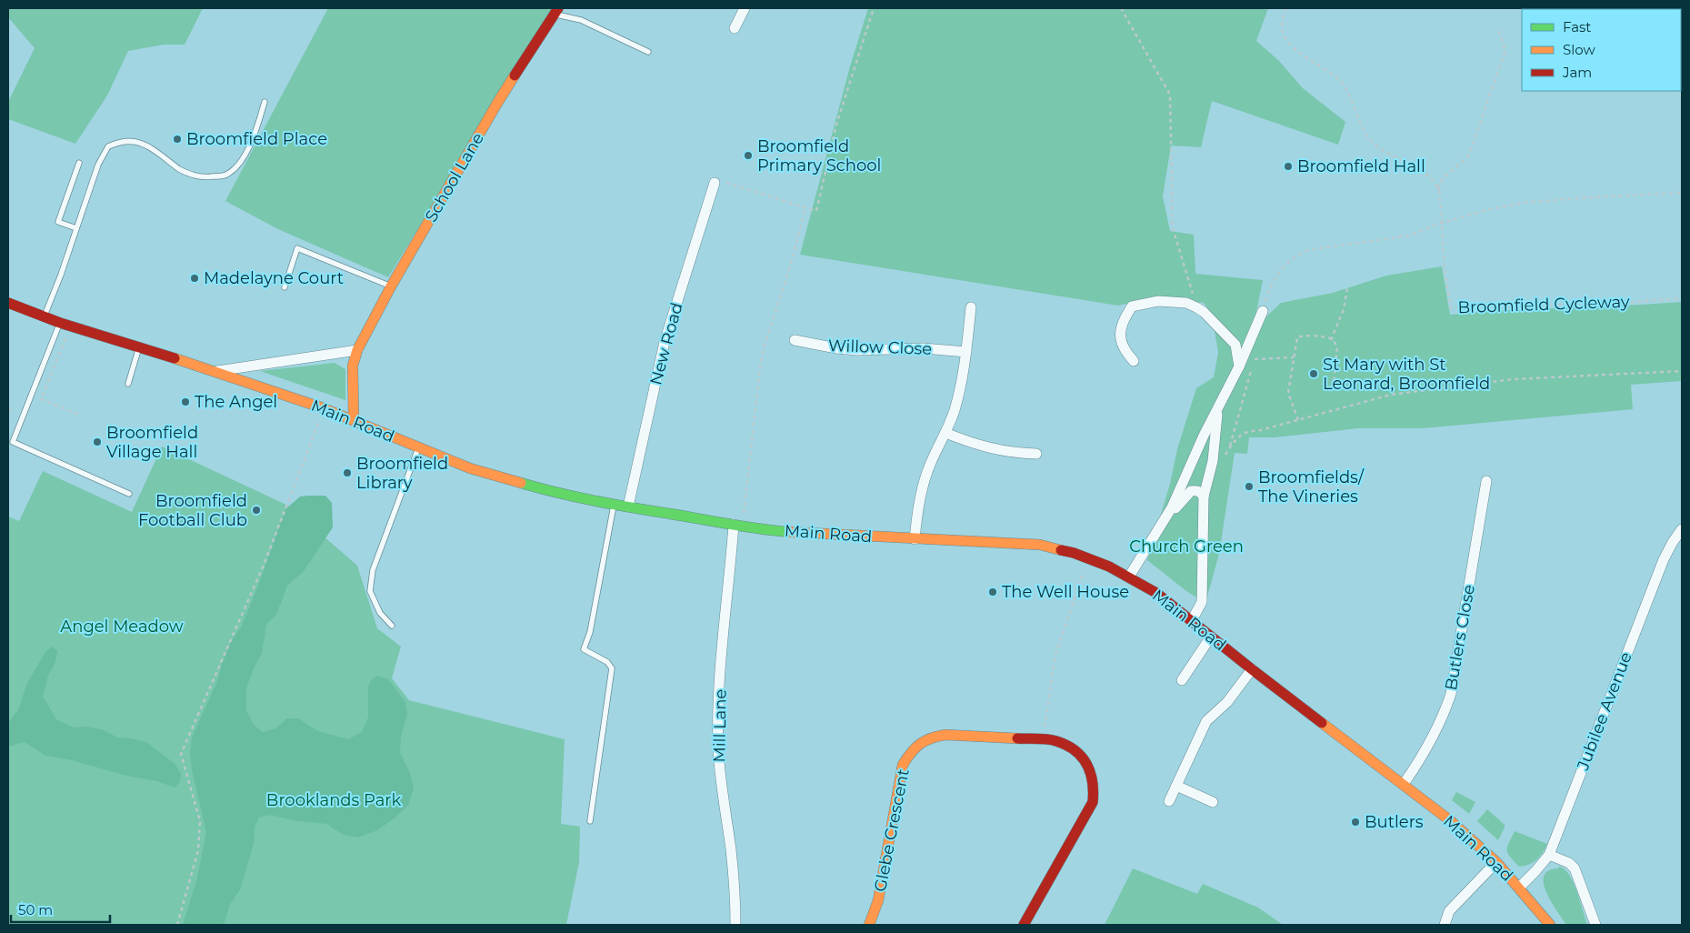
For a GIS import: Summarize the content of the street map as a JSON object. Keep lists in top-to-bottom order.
{
  "streets": {
    "main road": ["School Lane", "Main Road", "Glebe Crescent"],
    "street": [
      "New Road",
      "Willow Close",
      "Butlers Close",
      "Jubilee Avenue",
      "Mill Lane"
    ],
    "path": ["Broomfield Cycleway"]
  },
  "crossings": [
    ["School Lane", "Main Road"],
    ["New Road", "Main Road"],
    ["Main Road", "Butlers Close"],
    ["Main Road", "Jubilee Avenue"],
    ["Main Road", "Mill Lane"]
  ],
  "parks": ["Church Green", "Angel Meadow", "Brooklands Park"],
  "places": [
    "Broomfield Place",
    "Broomfield Primary School",
    "Broomfield Hall",
    "Madelayne Court",
    "St Mary with St Leonard, Broomfield",
    "The Angel",
    "Broomfield Village Hall",
    "Broomfield Library",
    "Broomfields/ The Vineries",
    "Broomfield Football Club",
    "The Well House",
    "Butlers"
  ],
  "legend": ["Fast", "Slow", "Jam"],
  "scale_bar": "50 m"
}
